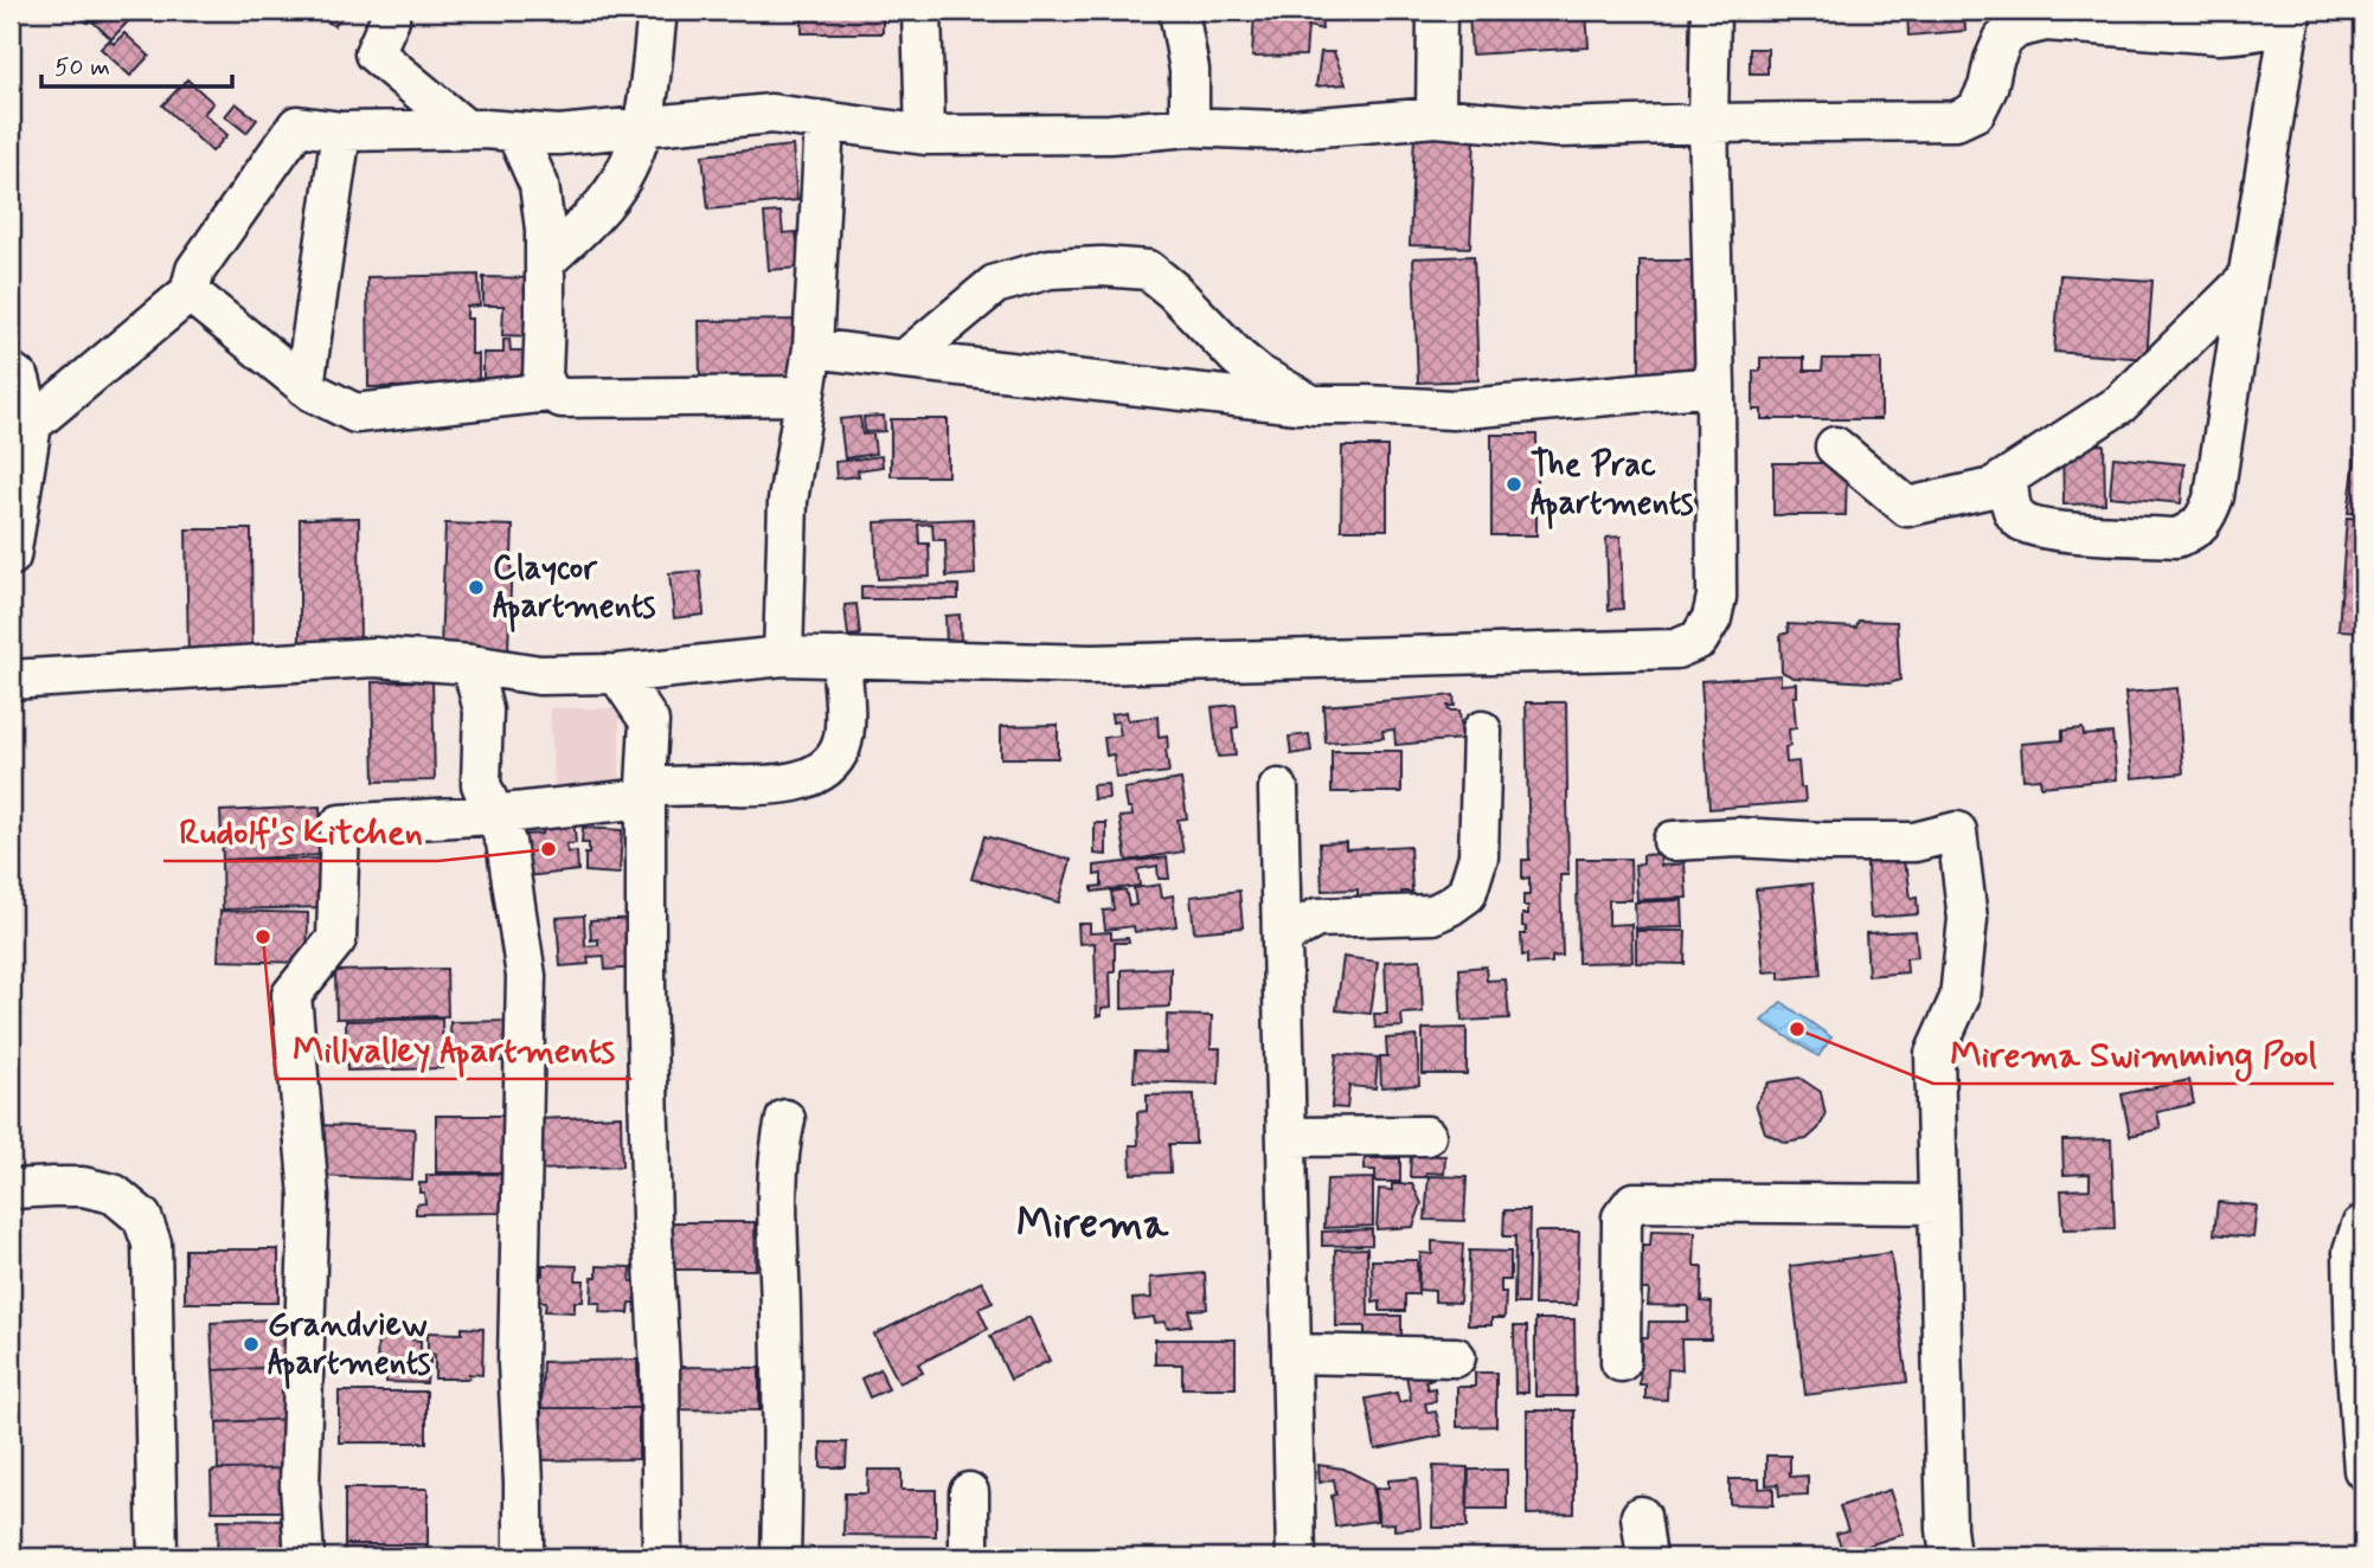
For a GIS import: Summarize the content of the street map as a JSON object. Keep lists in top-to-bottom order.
{
  "districts": ["Mirema"],
  "places": [
    "The Prac Apartments",
    "Claycor Apartments",
    "Rudolf's Kitchen",
    "Millvalley Apartments",
    "Mirema Swimming Pool",
    "Grandview Apartments"
  ],
  "scale_bar": "50 m"
}
